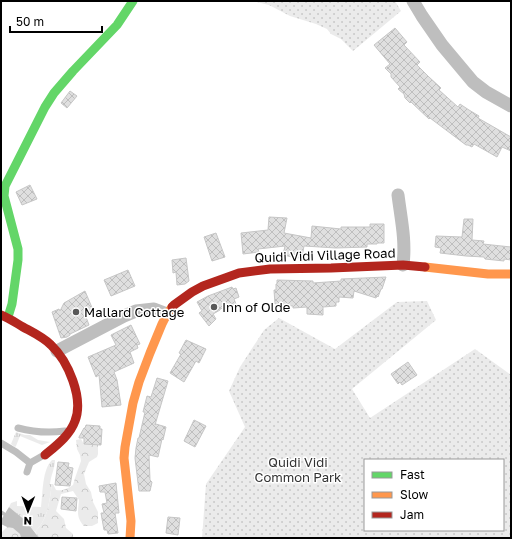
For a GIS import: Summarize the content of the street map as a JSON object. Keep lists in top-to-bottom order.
{
  "streets": {
    "street": ["Quidi Vidi Village Road"]
  },
  "parks": ["Quidi Vidi Common Park"],
  "places": ["Inn of Olde", "Mallard Cottage"],
  "legend": ["Fast", "Slow", "Jam"],
  "scale_bar": "50 m",
  "north": "bottom"
}
